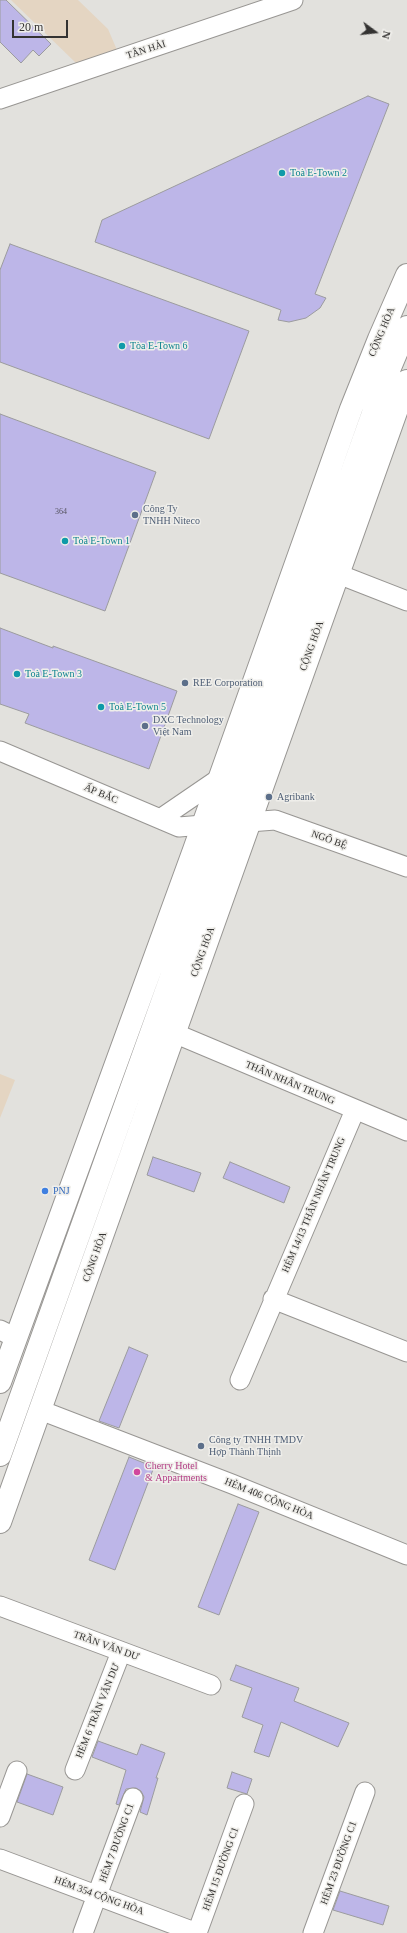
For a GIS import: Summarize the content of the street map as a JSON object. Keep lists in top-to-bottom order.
{
  "streets": {
    "main road": ["CỘNG HÒA"],
    "street": [
      "TÂN HẢI",
      "ẤP BẮC",
      "NGÔ BỆ",
      "THÂN NHÂN TRUNG",
      "HẺM 14/13 THÂN NHÂN TRUNG",
      "HẺM 406 CỘNG HÒA",
      "TRẦN VĂN DƯ",
      "HẺM 6 TRẦN VĂN DƯ",
      "HẺM 7 ĐƯỜNG C1",
      "HẺM 23 ĐƯỜNG C1",
      "HẺM 15 ĐƯỜNG C1",
      "HẺM 354 CỘNG HÒA"
    ]
  },
  "crossings": [
    ["CỘNG HÒA", "ẤP BẮC"],
    ["CỘNG HÒA", "NGÔ BỆ"],
    ["CỘNG HÒA", "THÂN NHÂN TRUNG"],
    ["CỘNG HÒA", "HẺM 406 CỘNG HÒA"],
    ["THÂN NHÂN TRUNG", "HẺM 14/13 THÂN NHÂN TRUNG"],
    ["TRẦN VĂN DƯ", "HẺM 6 TRẦN VĂN DƯ"],
    ["HẺM 7 ĐƯỜNG C1", "HẺM 354 CỘNG HÒA"],
    ["HẺM 15 ĐƯỜNG C1", "HẺM 354 CỘNG HÒA"]
  ],
  "places": [
    "Toà E-Town 2",
    "Tòa E-Town 6",
    "Công Ty TNHH Niteco",
    "Toà E-Town 1",
    "Toà E-Town 3",
    "REE Corporation",
    "Toà E-Town 5",
    "DXC Technology Việt Nam",
    "Agribank",
    "PNJ",
    "Công ty TNHH TMDV Hợp Thành Thịnh",
    "Cherry Hotel & Appartments"
  ],
  "house_numbers": ["364"],
  "scale_bar": "20 m",
  "north": "right"
}
